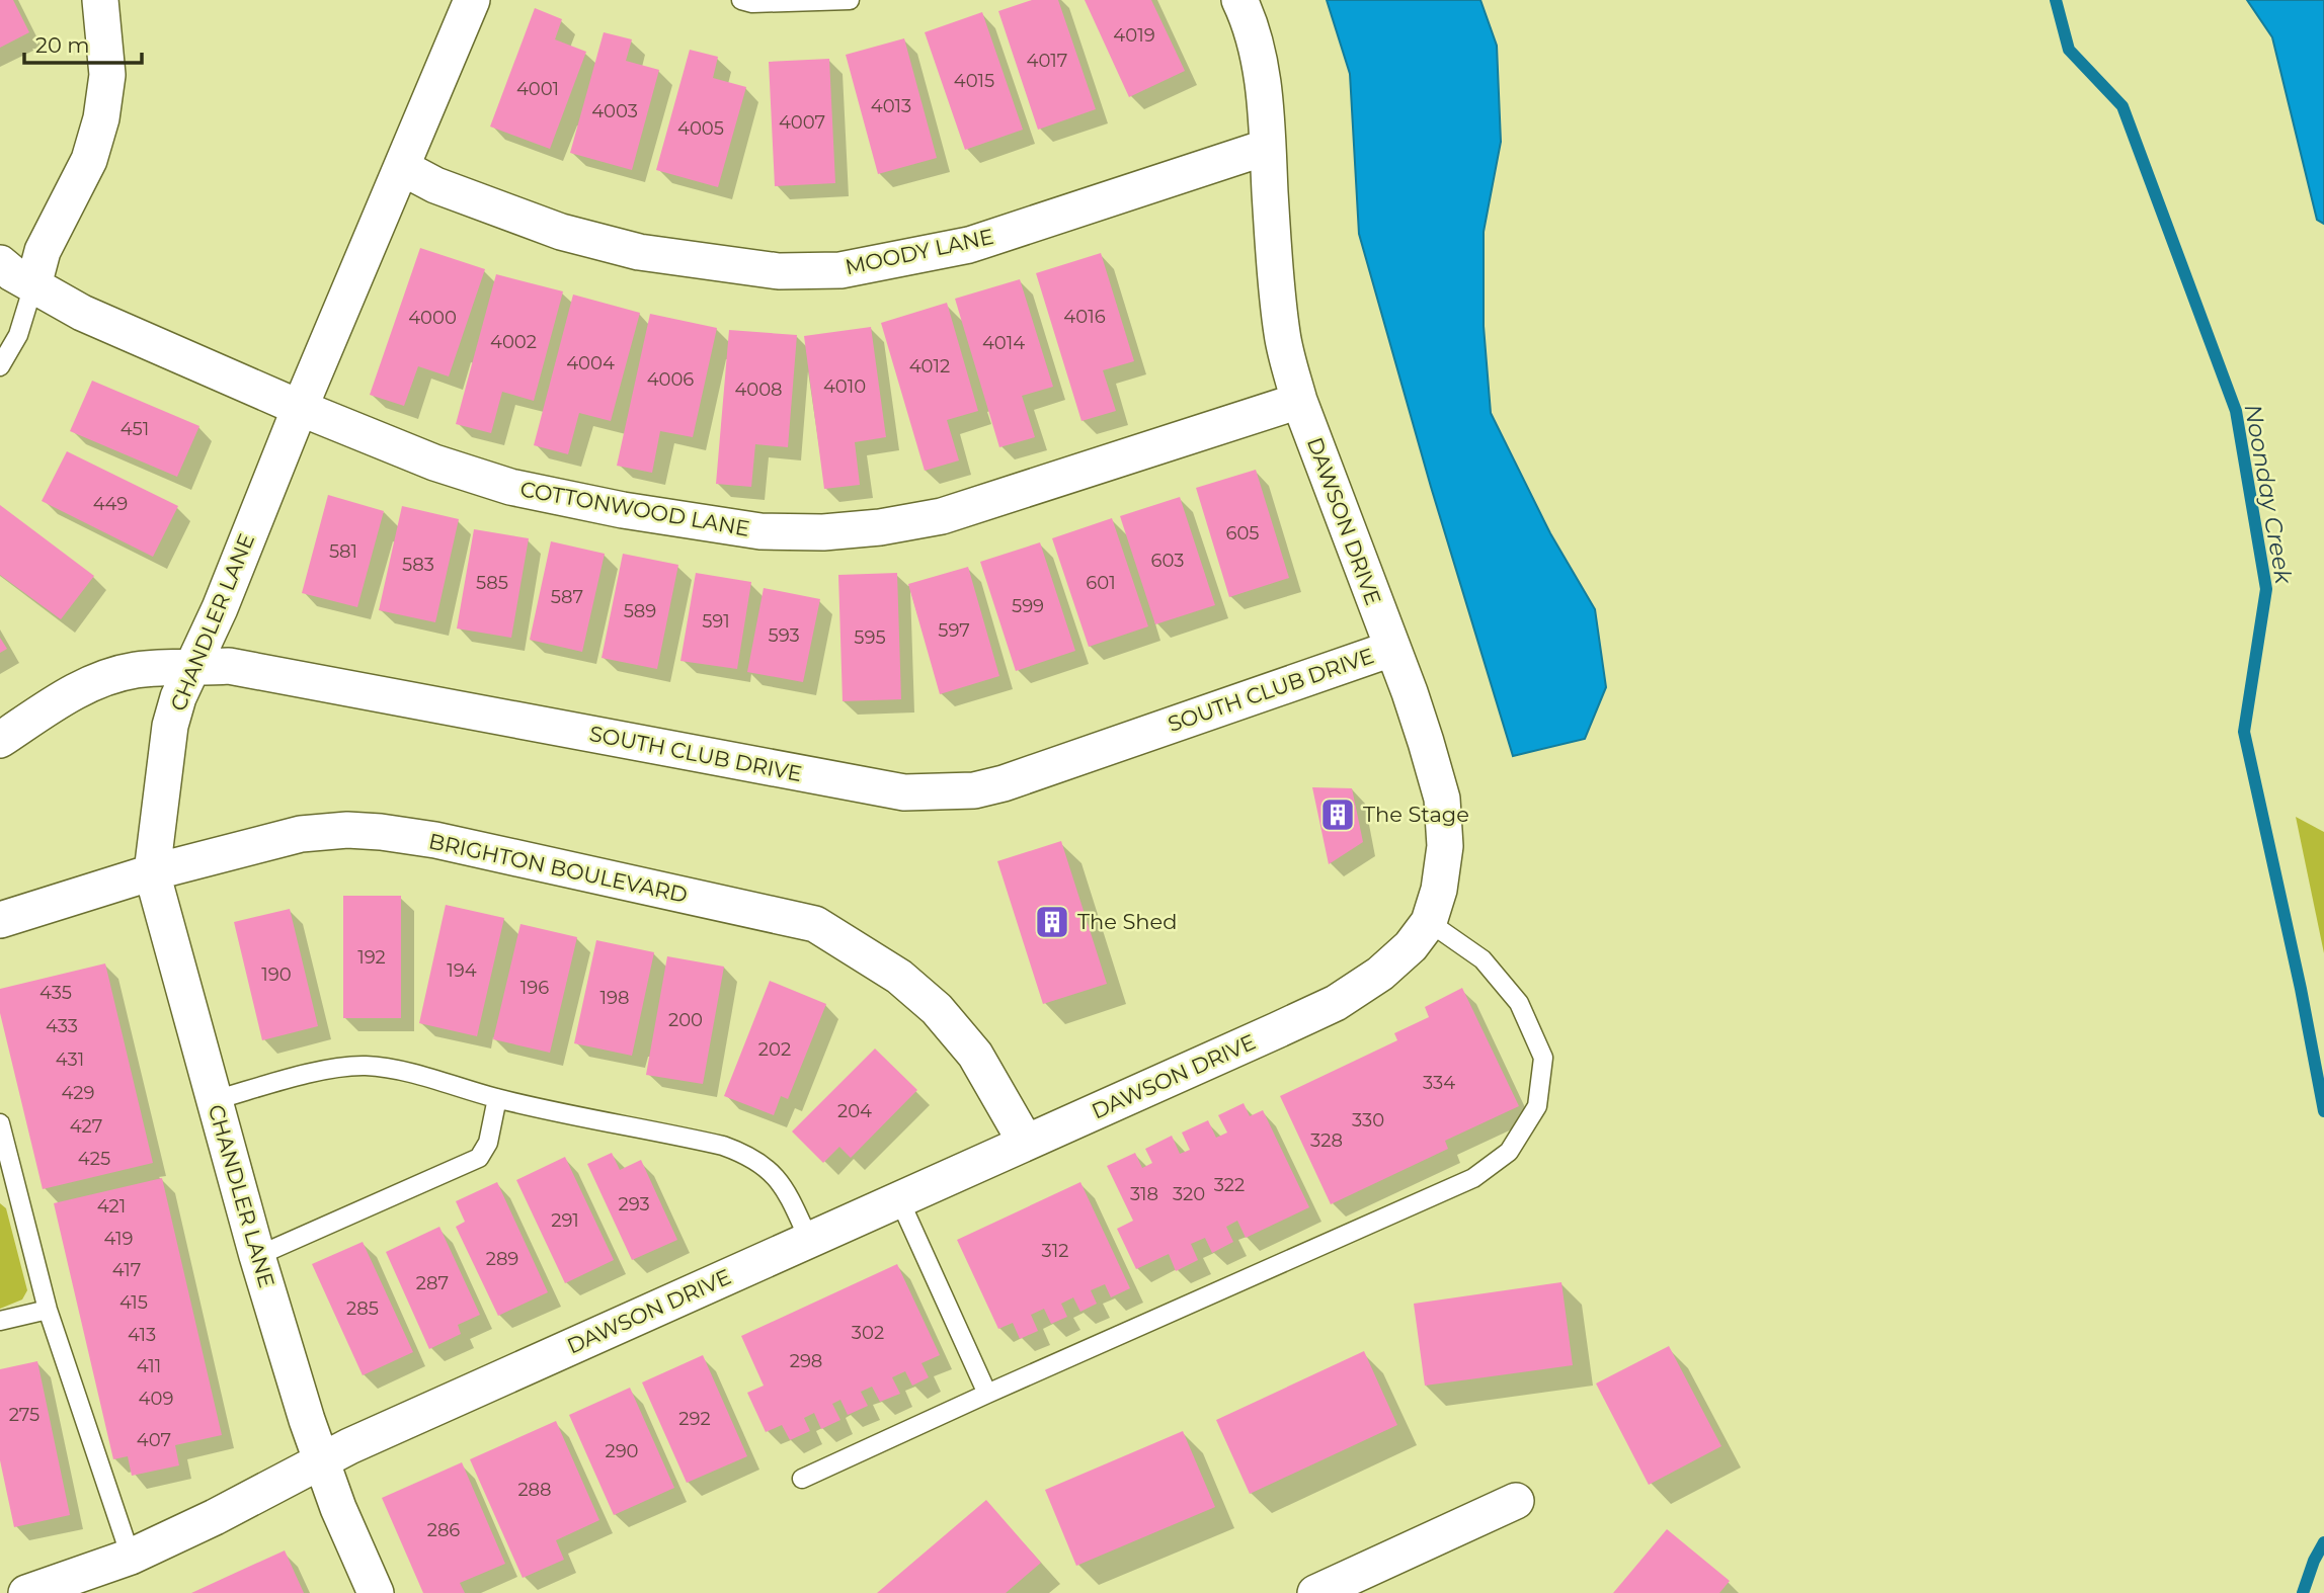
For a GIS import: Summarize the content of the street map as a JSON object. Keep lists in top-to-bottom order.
{
  "streets": {
    "street": [
      "MOODY LANE",
      "COTTONWOOD LANE",
      "DAWSON DRIVE",
      "CHANDLER LANE",
      "SOUTH CLUB DRIVE",
      "BRIGHTON BOULEVARD"
    ]
  },
  "crossings": [
    ["MOODY LANE", "DAWSON DRIVE"],
    ["MOODY LANE", "CHANDLER LANE"],
    ["COTTONWOOD LANE", "DAWSON DRIVE"],
    ["COTTONWOOD LANE", "CHANDLER LANE"],
    ["DAWSON DRIVE", "CHANDLER LANE"],
    ["DAWSON DRIVE", "SOUTH CLUB DRIVE"],
    ["DAWSON DRIVE", "BRIGHTON BOULEVARD"],
    ["CHANDLER LANE", "SOUTH CLUB DRIVE"],
    ["CHANDLER LANE", "BRIGHTON BOULEVARD"]
  ],
  "water": ["Noonday Creek"],
  "places": {
    "building": ["The Stage", "The Shed"]
  },
  "house_numbers": [
    "4019",
    "4017",
    "4015",
    "4001",
    "4013",
    "4003",
    "4007",
    "4005",
    "4016",
    "4000",
    "4002",
    "4014",
    "4004",
    "4012",
    "4006",
    "4010",
    "4008",
    "451",
    "449",
    "605",
    "581",
    "603",
    "583",
    "585",
    "601",
    "587",
    "599",
    "589",
    "591",
    "597",
    "593",
    "595",
    "192",
    "194",
    "190",
    "196",
    "435",
    "198",
    "200",
    "433",
    "202",
    "431",
    "334",
    "429",
    "204",
    "330",
    "427",
    "328",
    "425",
    "322",
    "318",
    "320",
    "293",
    "421",
    "291",
    "419",
    "312",
    "289",
    "417",
    "287",
    "415",
    "285",
    "302",
    "413",
    "298",
    "411",
    "409",
    "275",
    "292",
    "407",
    "290",
    "288",
    "286"
  ],
  "scale_bar": "20 m"
}
